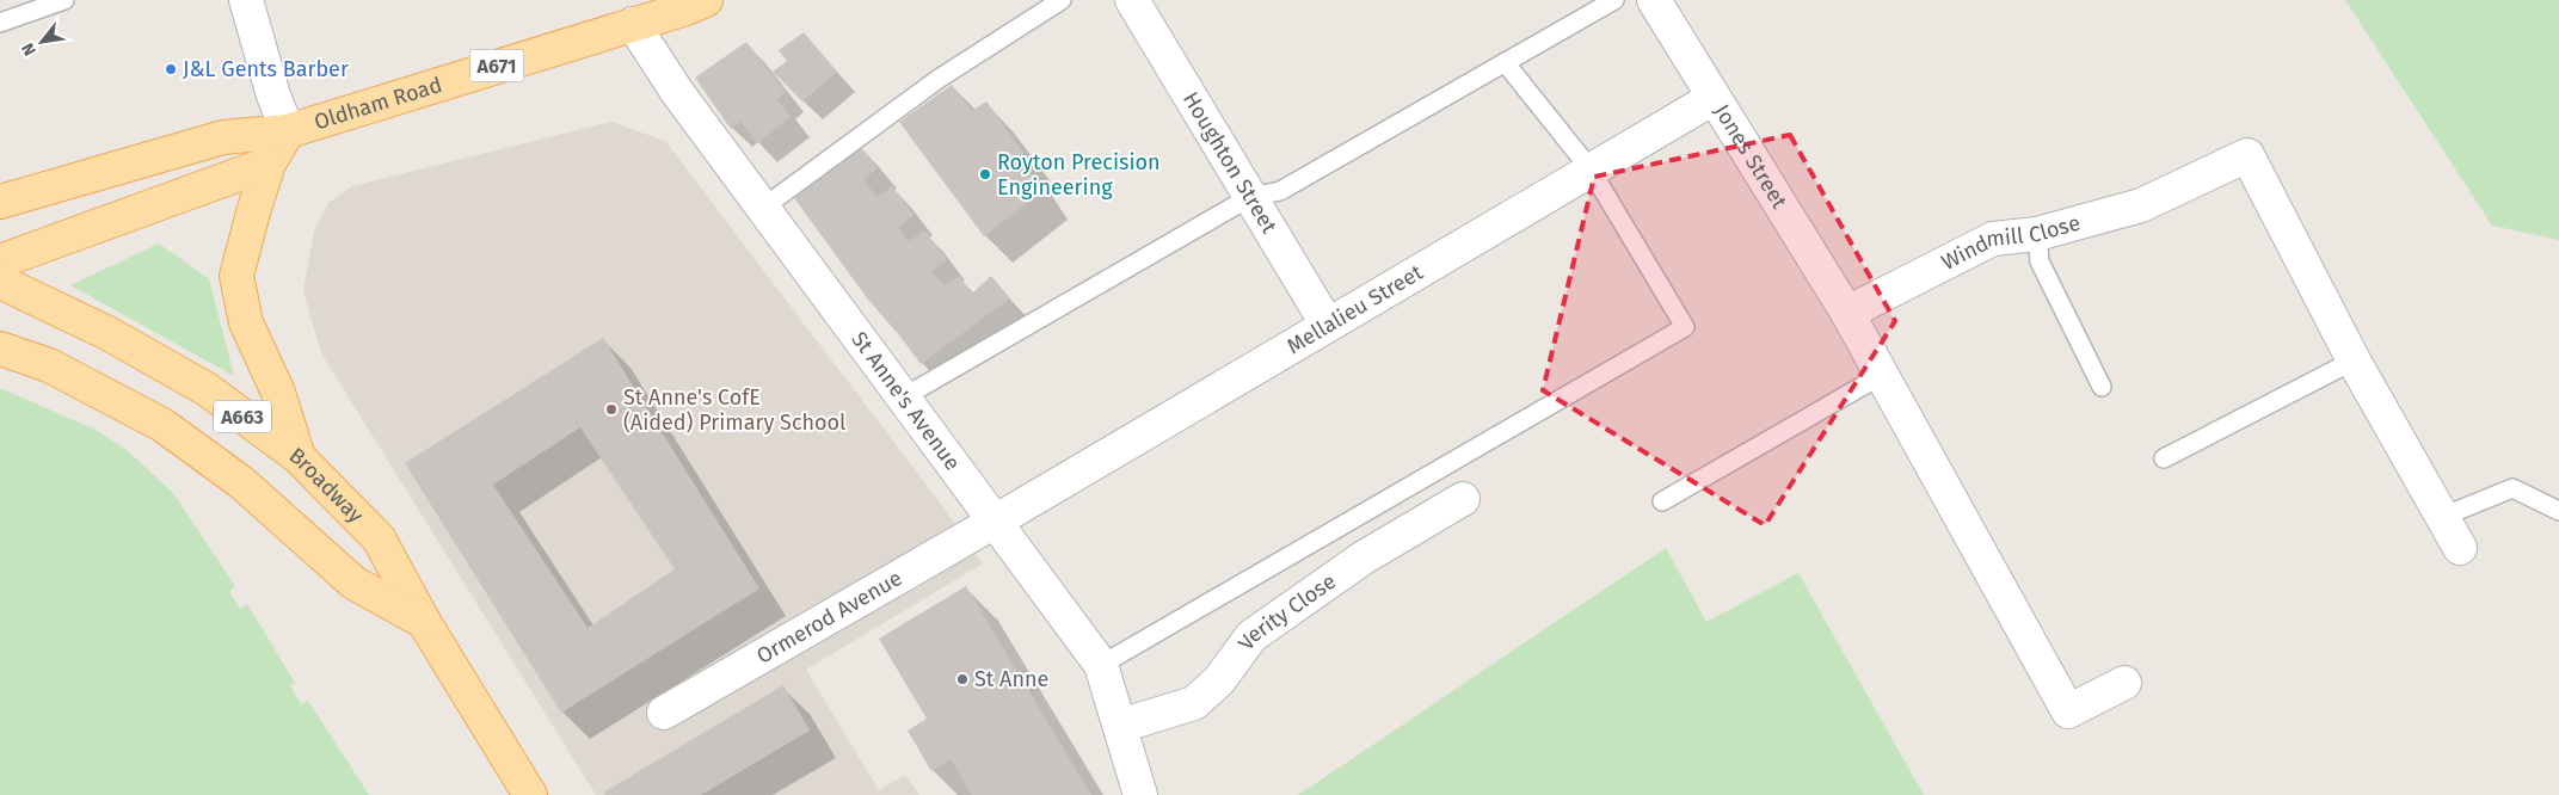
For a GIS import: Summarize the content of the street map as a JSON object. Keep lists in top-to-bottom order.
{
  "streets": {
    "main road": [
      "A671",
      "Oldham Road",
      "A663",
      "Broadway"
    ],
    "street": [
      "Jones Street",
      "Houghton Street",
      "Windmill Close",
      "Mellalieu Street",
      "St Anne's Avenue",
      "Verity Close",
      "Ormerod Avenue"
    ]
  },
  "crossings": [
    ["Oldham Road", "St Anne's Avenue"],
    ["Oldham Road", "Broadway"],
    ["Jones Street", "Windmill Close"],
    ["Jones Street", "Mellalieu Street"],
    ["Houghton Street", "Mellalieu Street"],
    ["Mellalieu Street", "St Anne's Avenue"],
    ["Mellalieu Street", "Ormerod Avenue"],
    ["St Anne's Avenue", "Verity Close"],
    ["St Anne's Avenue", "Ormerod Avenue"]
  ],
  "places": [
    "J&L Gents Barber",
    "Royton Precision Engineering",
    "St Anne's CofE (Aided) Primary School",
    "St Anne"
  ],
  "north": "bottom left"
}
